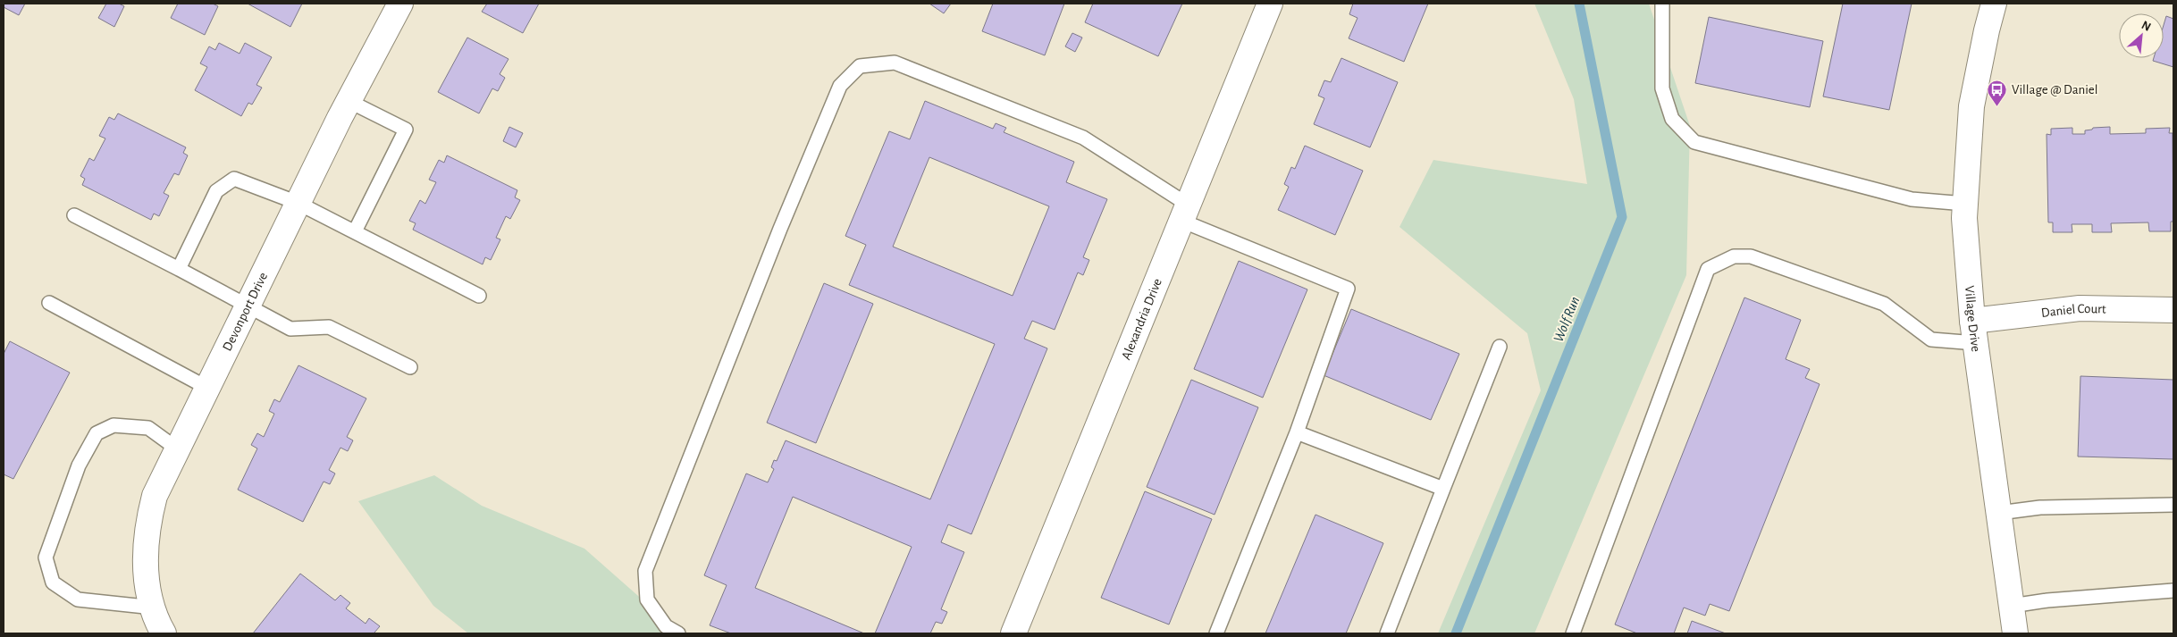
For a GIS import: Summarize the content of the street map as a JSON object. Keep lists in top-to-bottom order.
{
  "streets": {
    "street": [
      "Daniel Court",
      "Devonport Drive",
      "Village Drive",
      "Alexandria Drive"
    ]
  },
  "crossings": [
    ["Daniel Court", "Village Drive"]
  ],
  "water": ["Wolf Run"],
  "places": {
    "bus stop": ["Village @ Daniel"]
  },
  "north": "top right"
}
